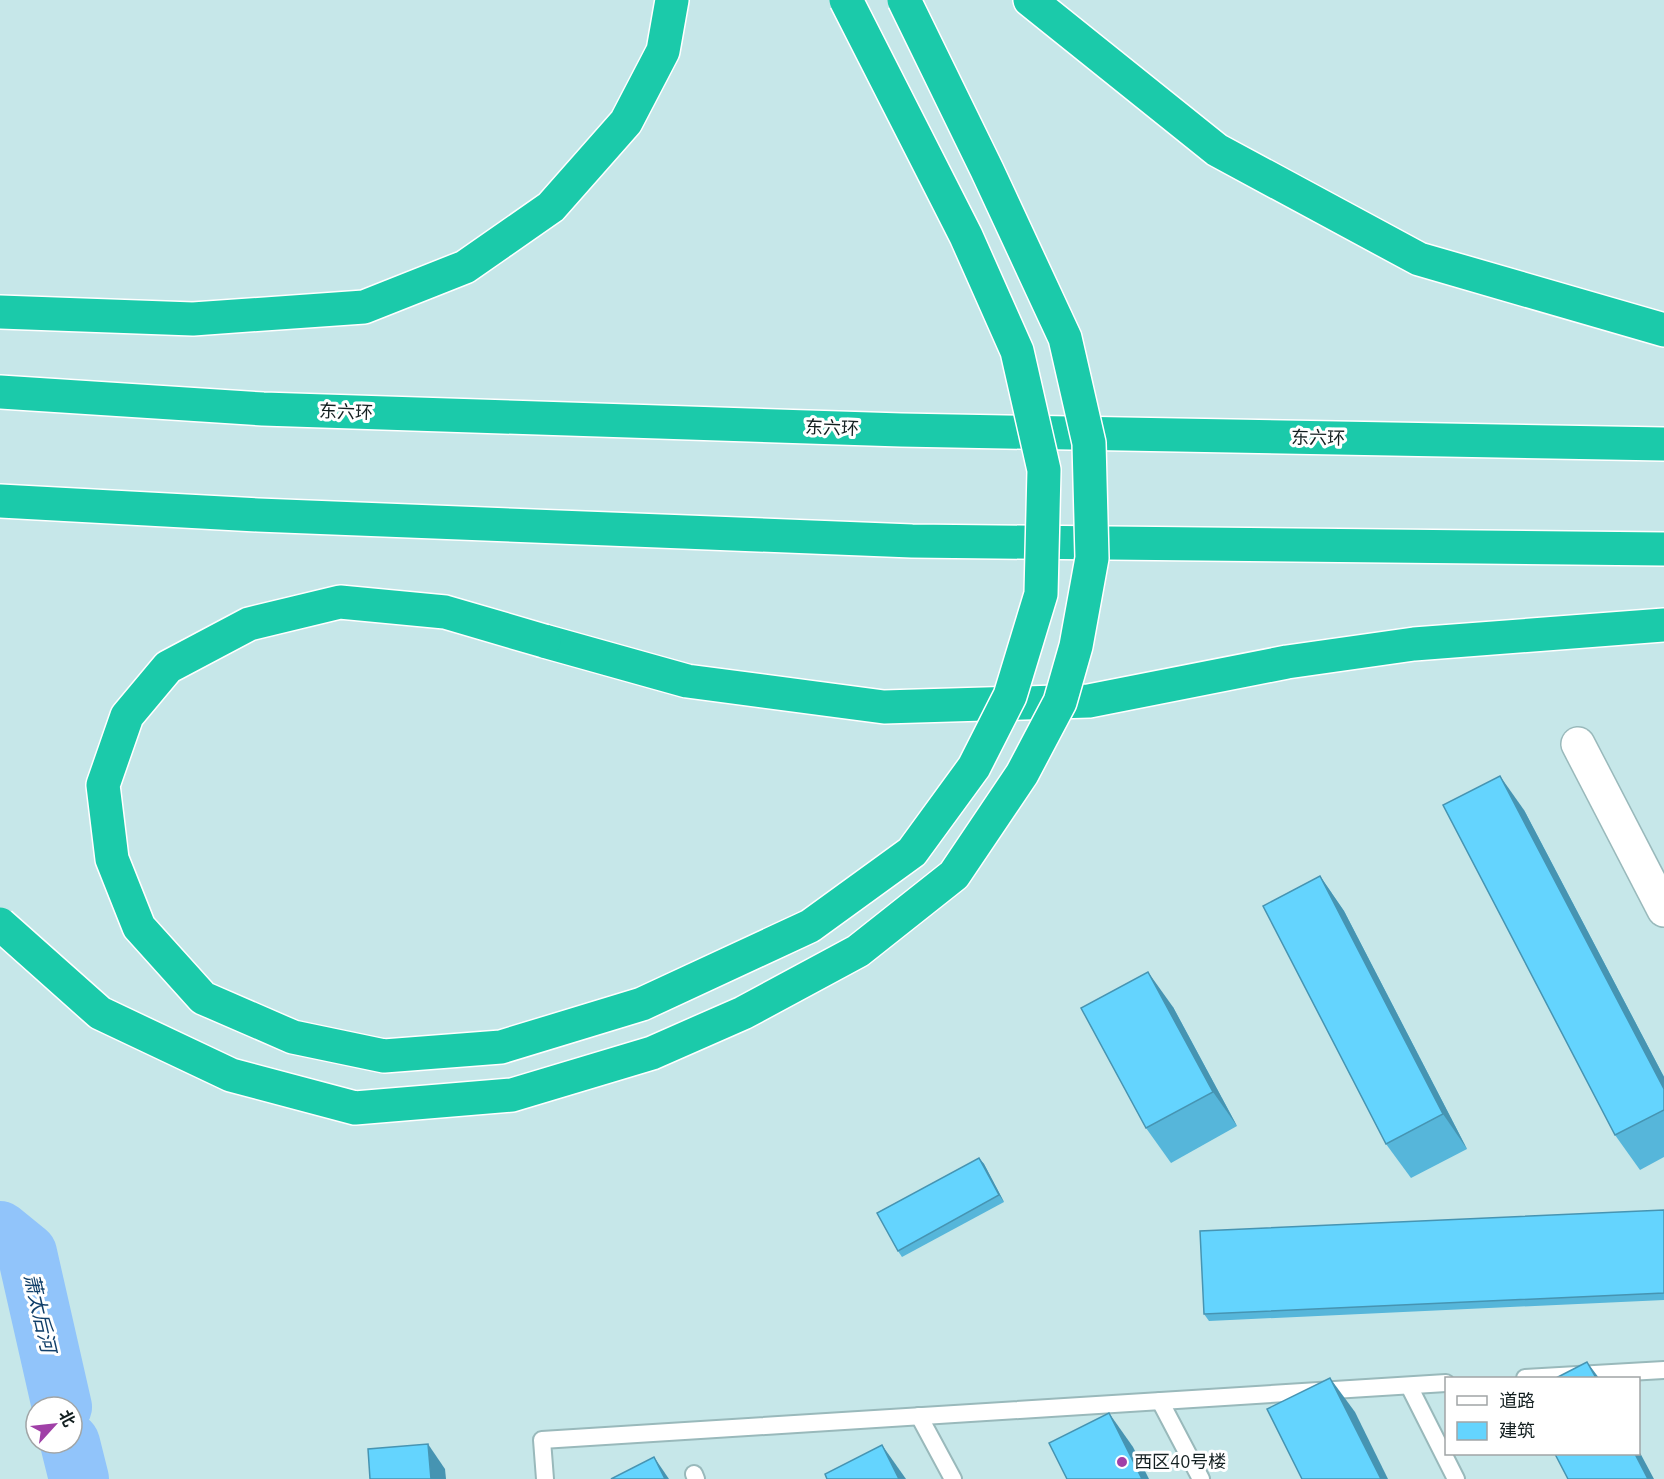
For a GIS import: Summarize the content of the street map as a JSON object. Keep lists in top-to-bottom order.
{
  "streets": {
    "highway": ["东六环"]
  },
  "water": ["萧太后河"],
  "places": ["西区40号楼"],
  "legend": ["道路", "建筑"],
  "north": "top right"
}
